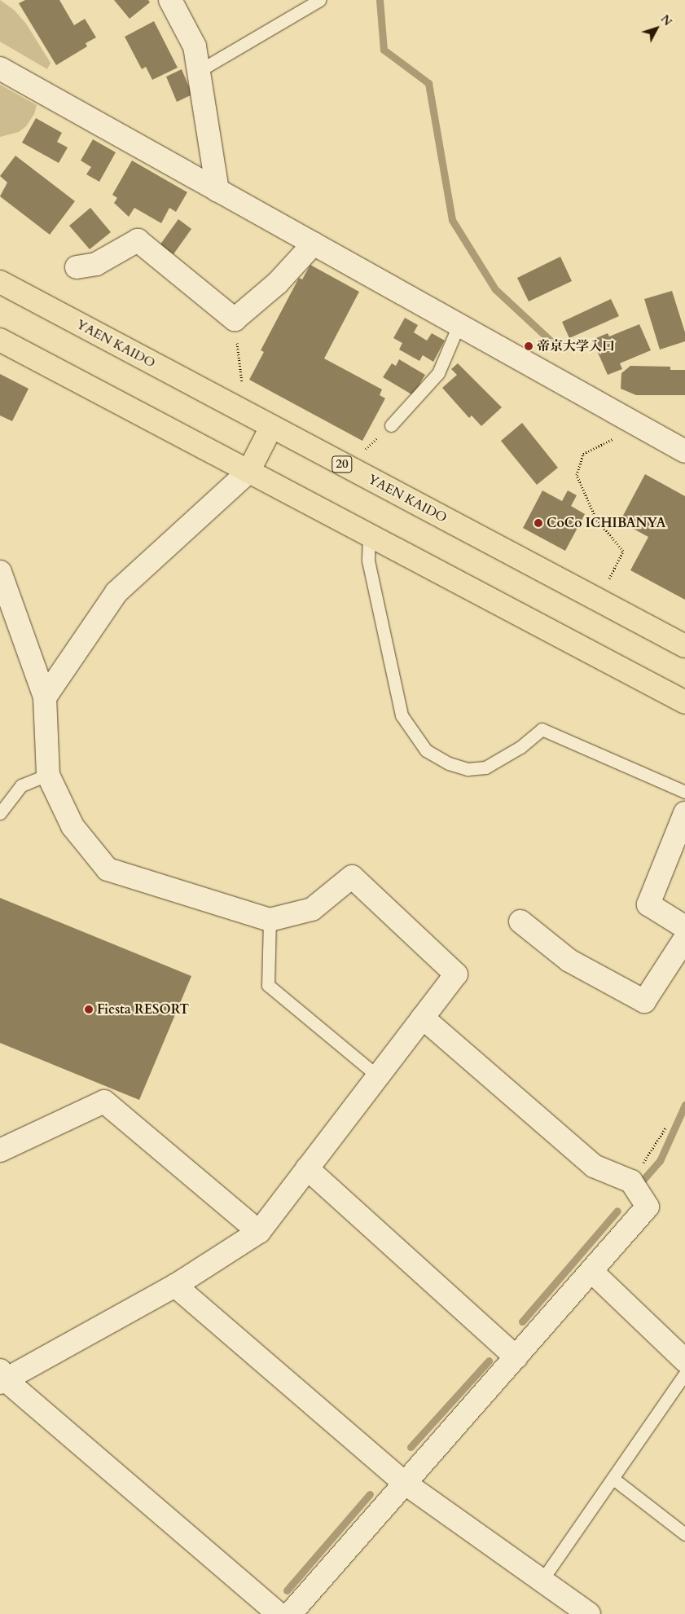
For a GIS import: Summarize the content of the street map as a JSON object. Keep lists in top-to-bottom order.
{
  "streets": {
    "main road": ["YAEN KAIDO", "20"]
  },
  "places": ["帝京大学入口", "CoCo ICHIBANYA", "Fiesta RESORT"],
  "north": "top right"
}
